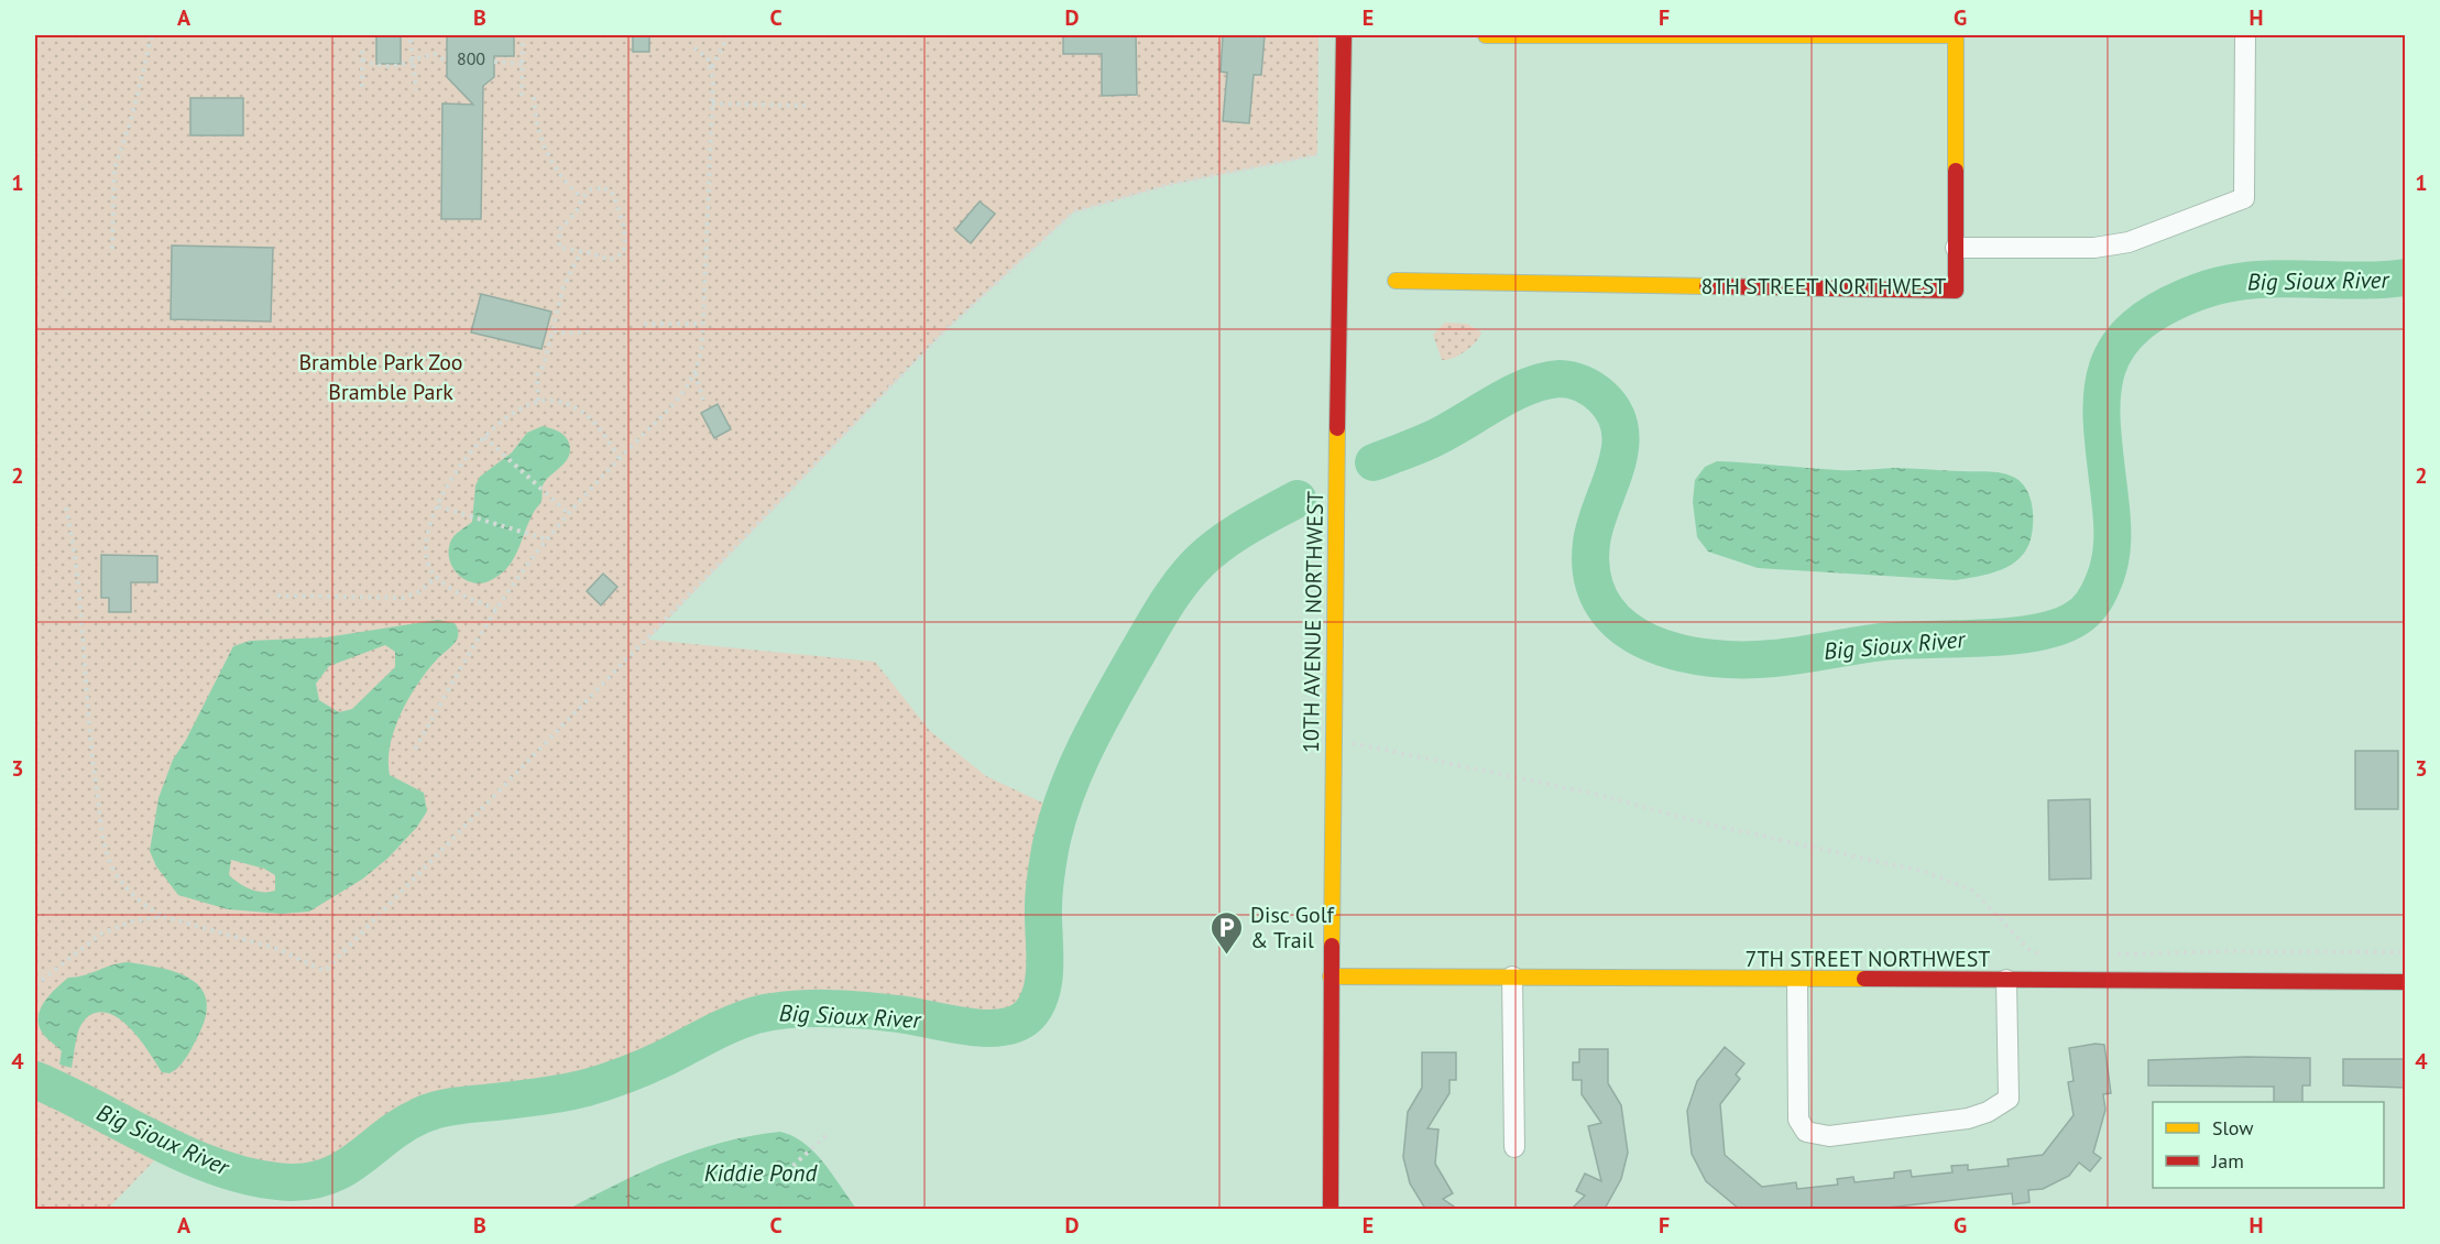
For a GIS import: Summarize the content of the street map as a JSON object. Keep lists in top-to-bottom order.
{
  "streets": {
    "street": ["8TH STREET NORTHWEST", "10TH AVENUE NORTHWEST", "7TH STREET NORTHWEST"]
  },
  "crossings": [
    ["10TH AVENUE NORTHWEST", "7TH STREET NORTHWEST"]
  ],
  "water": ["Big Sioux River", "Kiddie Pond"],
  "parks": ["Bramble Park Zoo", "Bramble Park"],
  "places": {
    "parking": ["Disc Golf & Trail"]
  },
  "house_numbers": ["800"],
  "legend": ["Slow", "Jam"],
  "grid": {
    "columns": [
      "A",
      "B",
      "C",
      "D",
      "E",
      "F",
      "G",
      "H"
    ],
    "rows": [
      "1",
      "2",
      "3",
      "4"
    ]
  }
}
